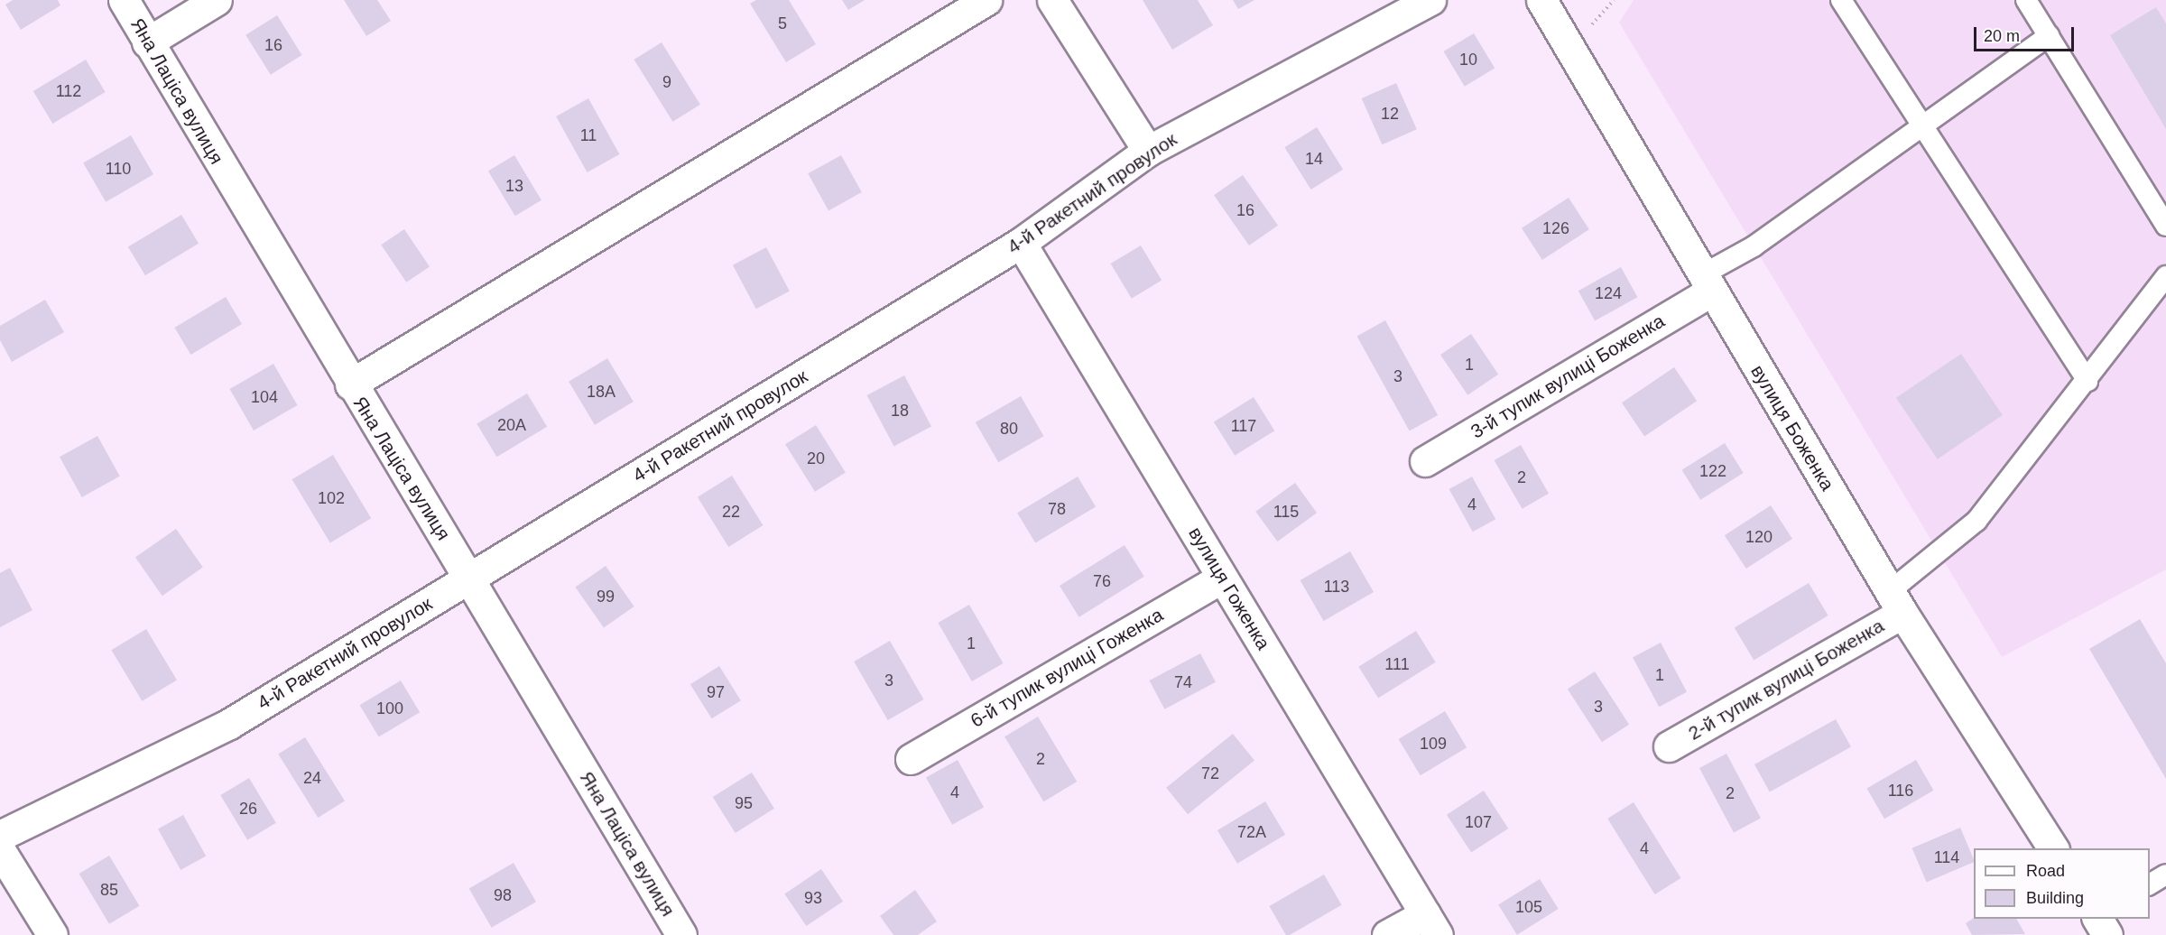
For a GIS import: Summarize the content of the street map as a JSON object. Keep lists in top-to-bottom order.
{
  "streets": {
    "street": [
      "Яна Лаціса вулиця",
      "4-й Ракетний провулок",
      "3-й тупик вулиці Боженка",
      "вулиця Боженка",
      "вулиця Гоженка",
      "6-й тупик вулиці Гоженка",
      "2-й тупик вулиці Боженка"
    ]
  },
  "crossings": [
    ["Яна Лаціса вулиця", "4-й Ракетний провулок"],
    ["4-й Ракетний провулок", "вулиця Гоженка"],
    ["3-й тупик вулиці Боженка", "вулиця Боженка"],
    ["вулиця Боженка", "2-й тупик вулиці Боженка"],
    ["вулиця Гоженка", "6-й тупик вулиці Гоженка"]
  ],
  "house_numbers": [
    "5",
    "16",
    "10",
    "9",
    "112",
    "12",
    "11",
    "14",
    "110",
    "13",
    "16",
    "126",
    "124",
    "1",
    "3",
    "18А",
    "104",
    "18",
    "20А",
    "117",
    "80",
    "20",
    "122",
    "2",
    "102",
    "4",
    "78",
    "22",
    "115",
    "120",
    "76",
    "113",
    "99",
    "1",
    "111",
    "1",
    "3",
    "74",
    "97",
    "3",
    "100",
    "109",
    "2",
    "72",
    "24",
    "116",
    "4",
    "2",
    "95",
    "26",
    "107",
    "72А",
    "4",
    "114",
    "85",
    "98",
    "93",
    "105"
  ],
  "legend": ["Road", "Building"],
  "scale_bar": "20 m"
}
